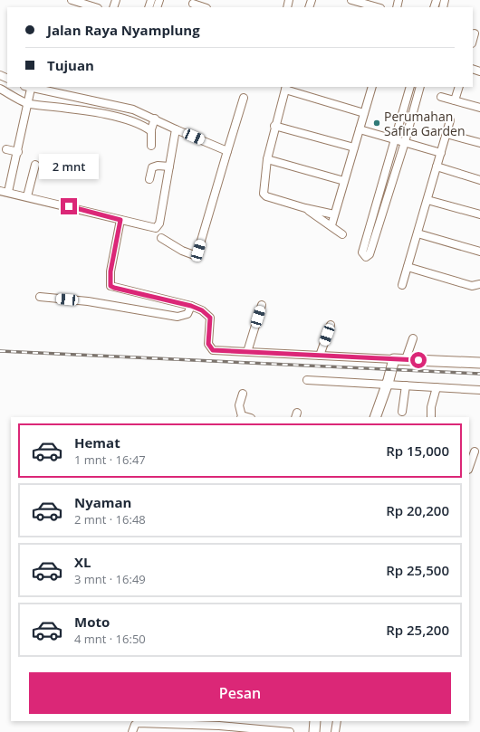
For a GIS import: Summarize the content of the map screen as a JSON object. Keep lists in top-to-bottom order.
{
  "places": ["Perumahan Safira Garden"],
  "page": {
    "banner": ["Jalan Raya Nyamplung", "Tujuan"],
    "bubble": "2 mnt",
    "list": [
      {
        "name": "Hemat",
        "note": "1 mnt · 16:47",
        "value": "Rp 15,000"
      },
      {
        "name": "Nyaman",
        "note": "2 mnt · 16:48",
        "value": "Rp 20,200"
      },
      {
        "name": "XL",
        "note": "3 mnt · 16:49",
        "value": "Rp 25,500"
      },
      {
        "name": "Moto",
        "note": "4 mnt · 16:50",
        "value": "Rp 25,200"
      }
    ],
    "buttons": "Pesan"
  }
}
